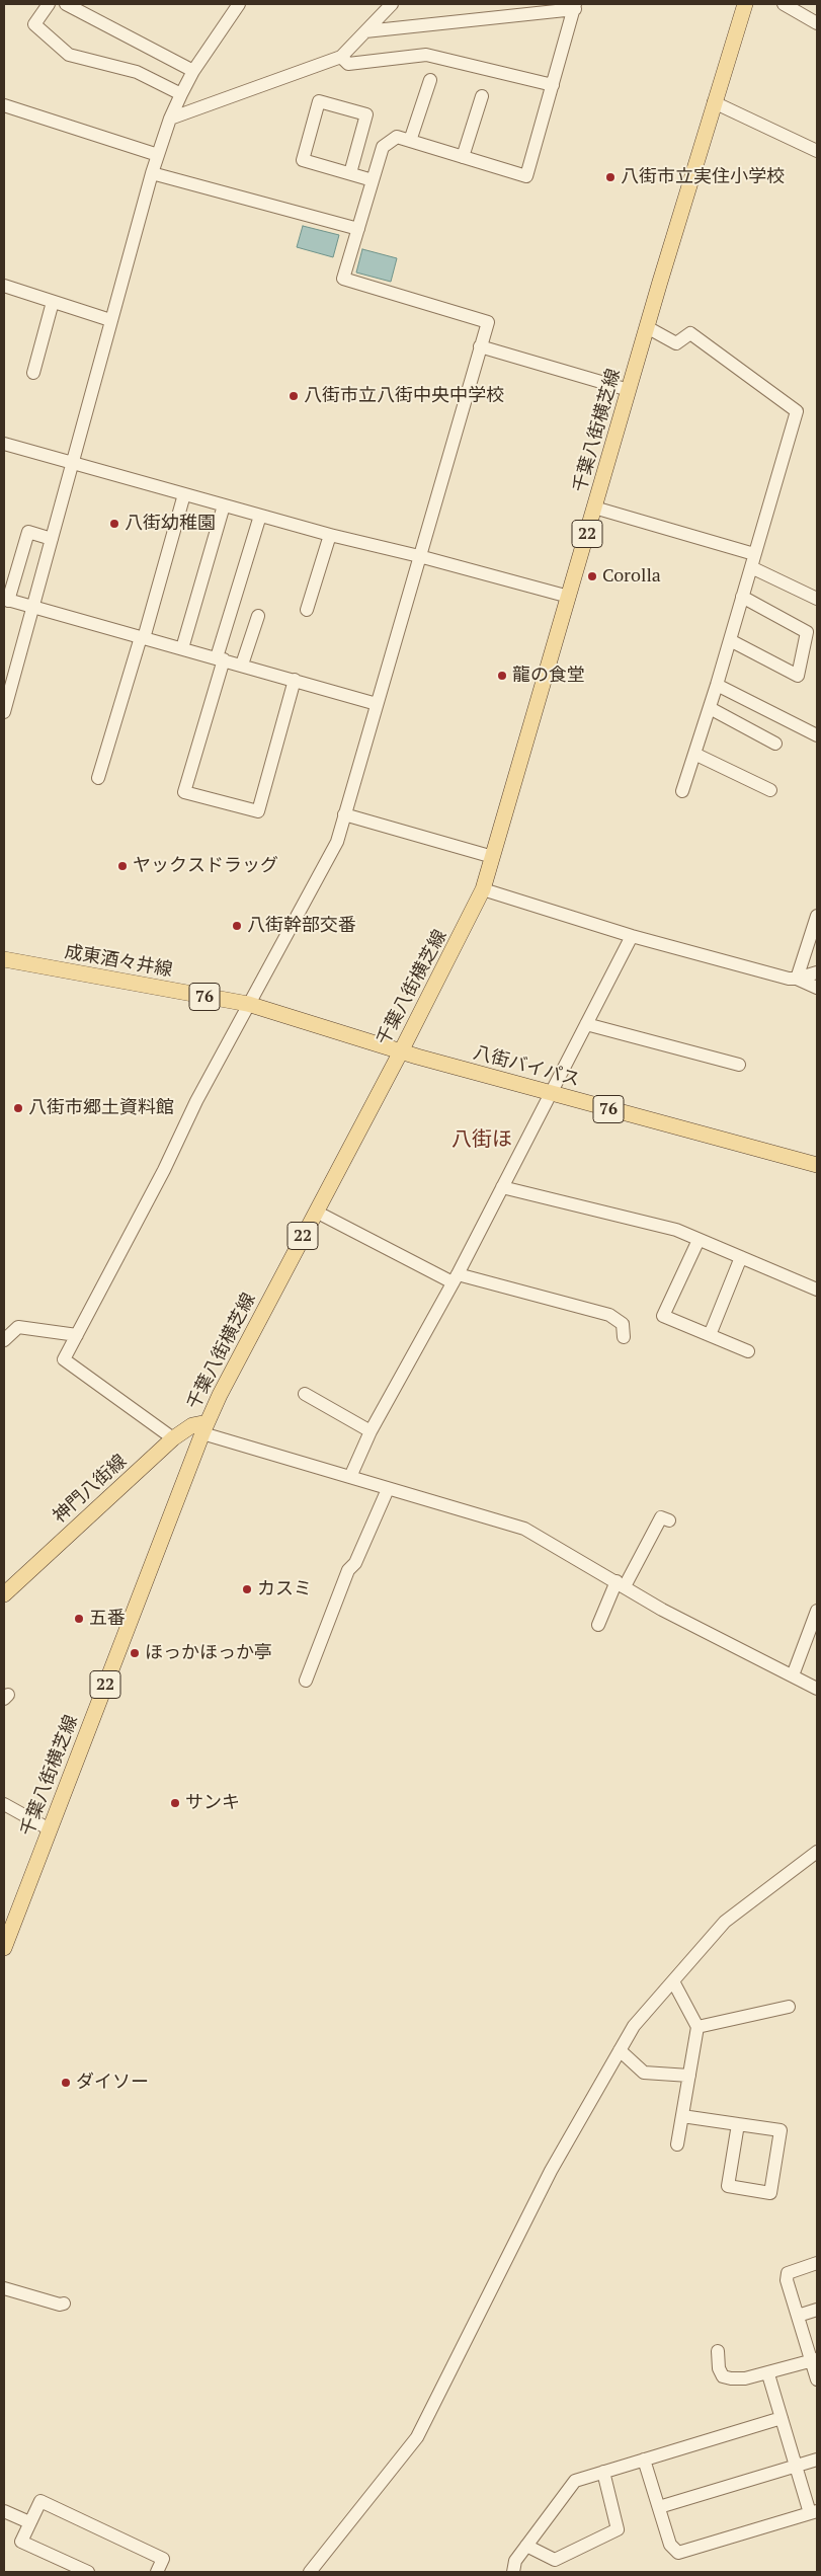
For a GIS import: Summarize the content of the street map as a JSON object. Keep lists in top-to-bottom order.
{
  "streets": {
    "main road": [
      "千葉八街横芝線",
      "22",
      "成東酒々井線",
      "76",
      "八街バイパス",
      "神門八街線"
    ]
  },
  "crossings": [
    ["千葉八街横芝線", "成東酒々井線"],
    ["千葉八街横芝線", "八街バイパス"],
    ["千葉八街横芝線", "神門八街線"],
    ["成東酒々井線", "八街バイパス"]
  ],
  "districts": ["八街ほ"],
  "places": [
    "八街市立実住小学校",
    "八街市立八街中央中学校",
    "八街幼稚園",
    "Corolla",
    "龍の食堂",
    "ヤックスドラッグ",
    "八街幹部交番",
    "八街市郷土資料館",
    "カスミ",
    "五番",
    "ほっかほっか亭",
    "サンキ",
    "ダイソー"
  ]
}
